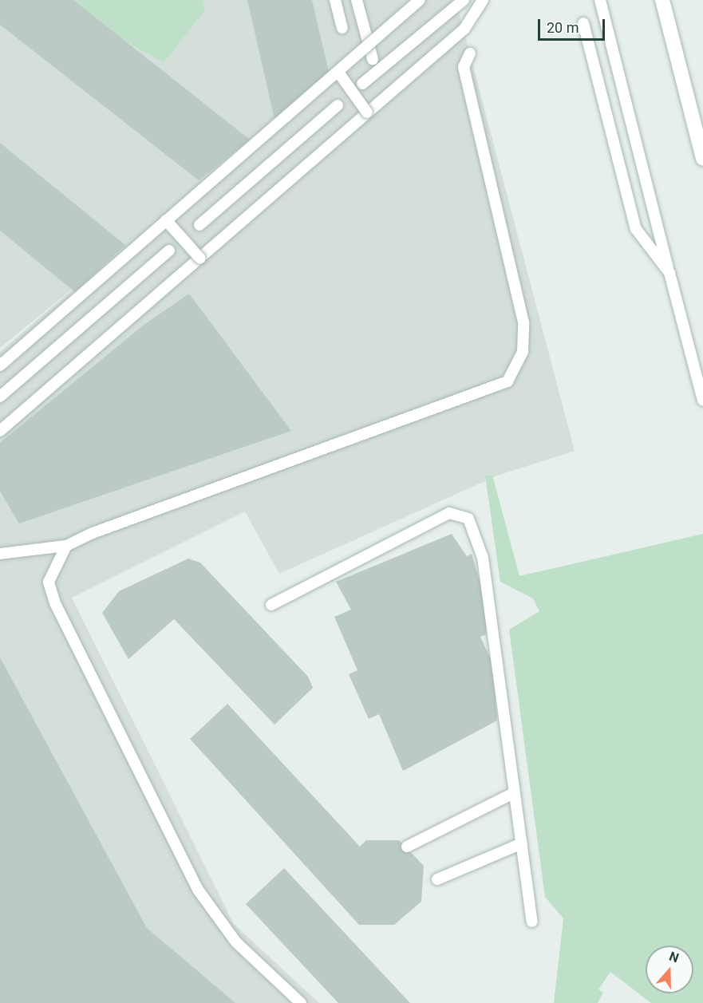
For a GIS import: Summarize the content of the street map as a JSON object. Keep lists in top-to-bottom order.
{
  "scale_bar": "20 m",
  "north": "top"
}
